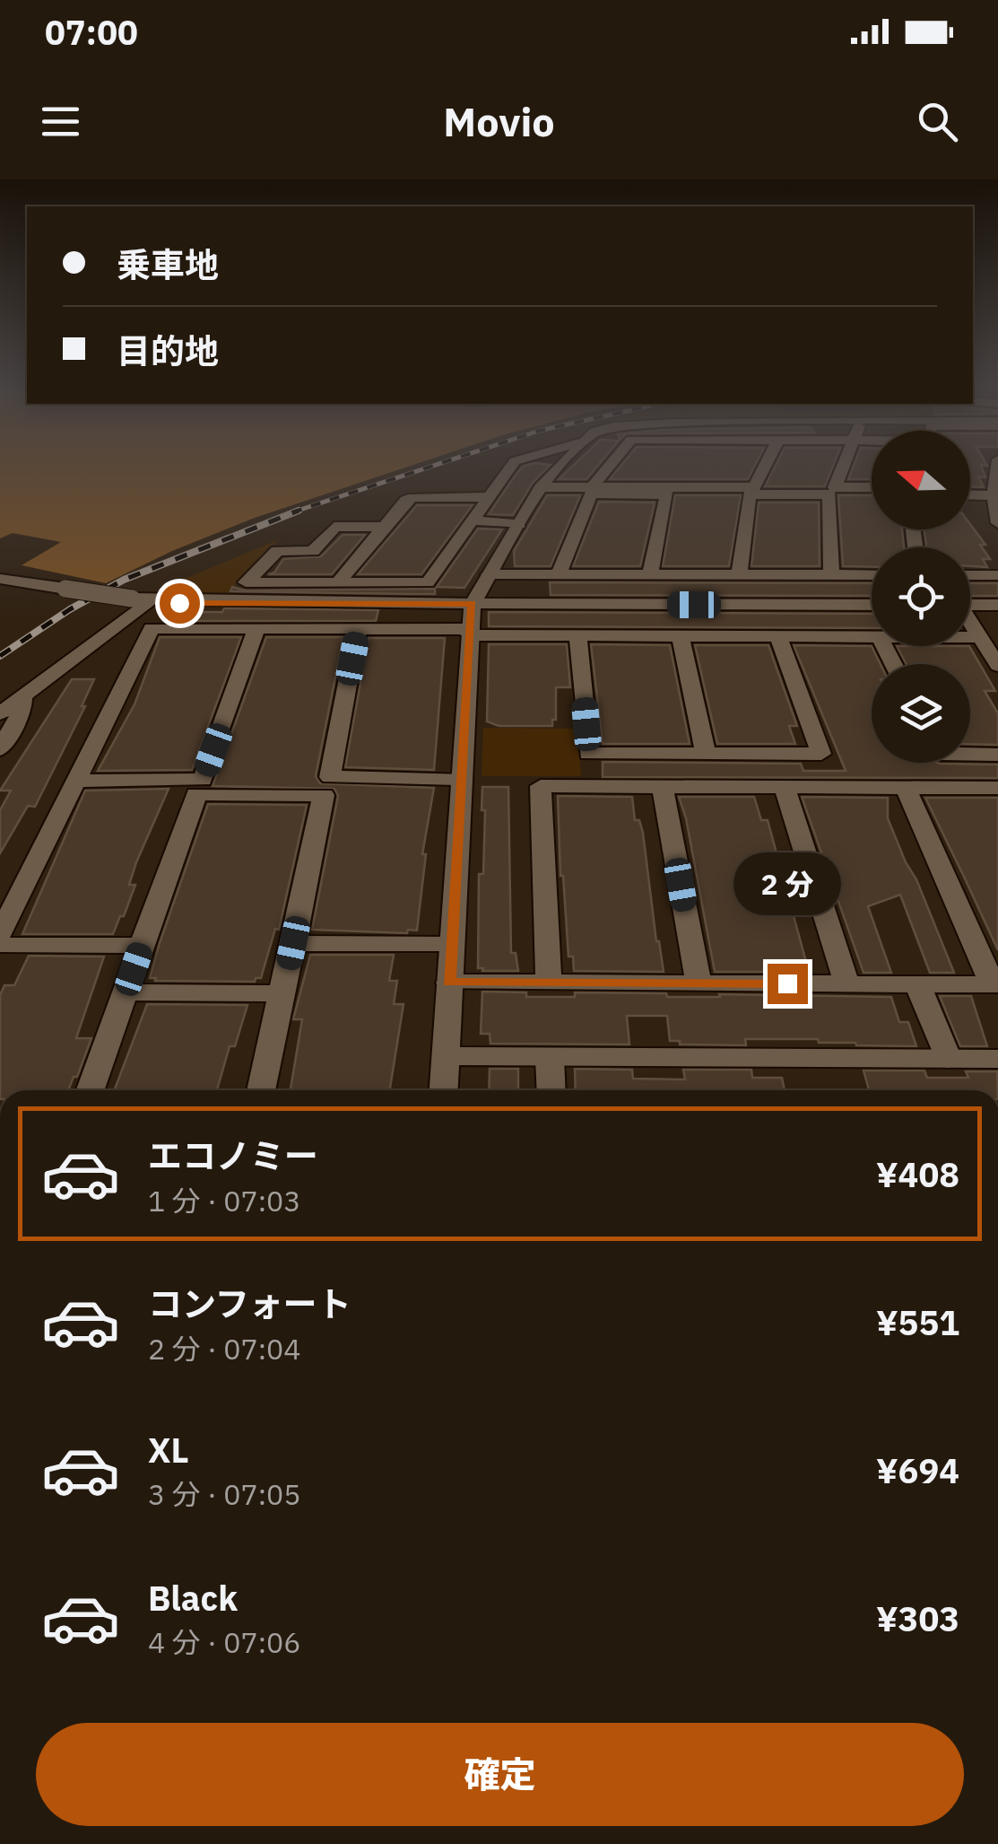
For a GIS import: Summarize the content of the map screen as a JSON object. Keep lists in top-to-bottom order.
{
  "north": "left",
  "page": {
    "status": "07:00",
    "header": "Movio",
    "banner": ["乗車地", "目的地"],
    "bubble": "2 分",
    "list": [
      {
        "name": "エコノミー",
        "note": "1 分 · 07:03",
        "value": "¥408"
      },
      {
        "name": "コンフォート",
        "note": "2 分 · 07:04",
        "value": "¥551"
      },
      {
        "name": "XL",
        "note": "3 分 · 07:05",
        "value": "¥694"
      },
      {
        "name": "Black",
        "note": "4 分 · 07:06",
        "value": "¥303"
      }
    ],
    "buttons": "確定"
  }
}
